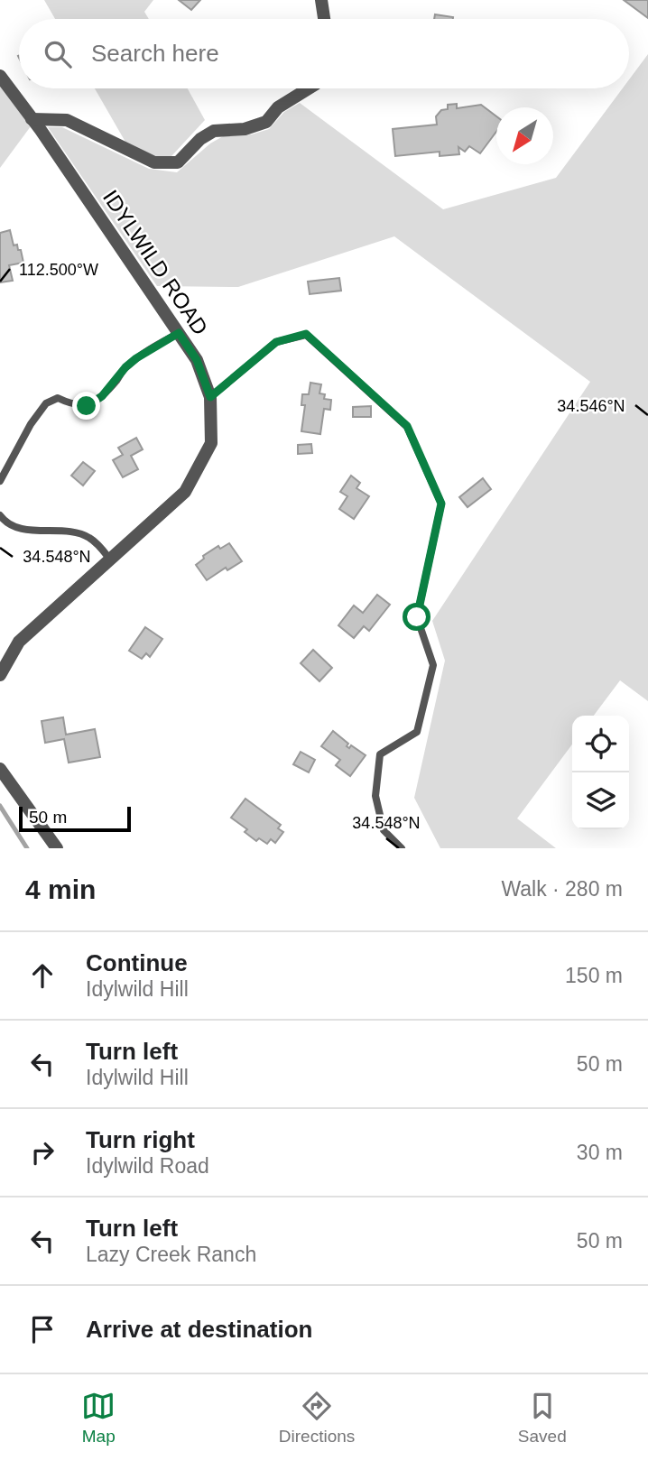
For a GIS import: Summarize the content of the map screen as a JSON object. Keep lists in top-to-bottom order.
{
  "streets": {
    "street": ["IDYLWILD ROAD"]
  },
  "scale_bar": "50 m",
  "north": "bottom left",
  "page": {
    "search": "Search here",
    "scale": "50 m",
    "heading": ["4 min", "Walk · 280 m"],
    "list": [
      ["Continue", "Idylwild Hill", "150 m"],
      ["Turn left", "Idylwild Hill", "50 m"],
      ["Turn right", "Idylwild Road", "30 m"],
      ["Turn left", "Lazy Creek Ranch", "50 m"],
      "Arrive at destination"
    ],
    "nav": ["Map", "Directions", "Saved"]
  },
  "coordinates": ["112.500°W", "34.546°N", "34.548°N"]
}
